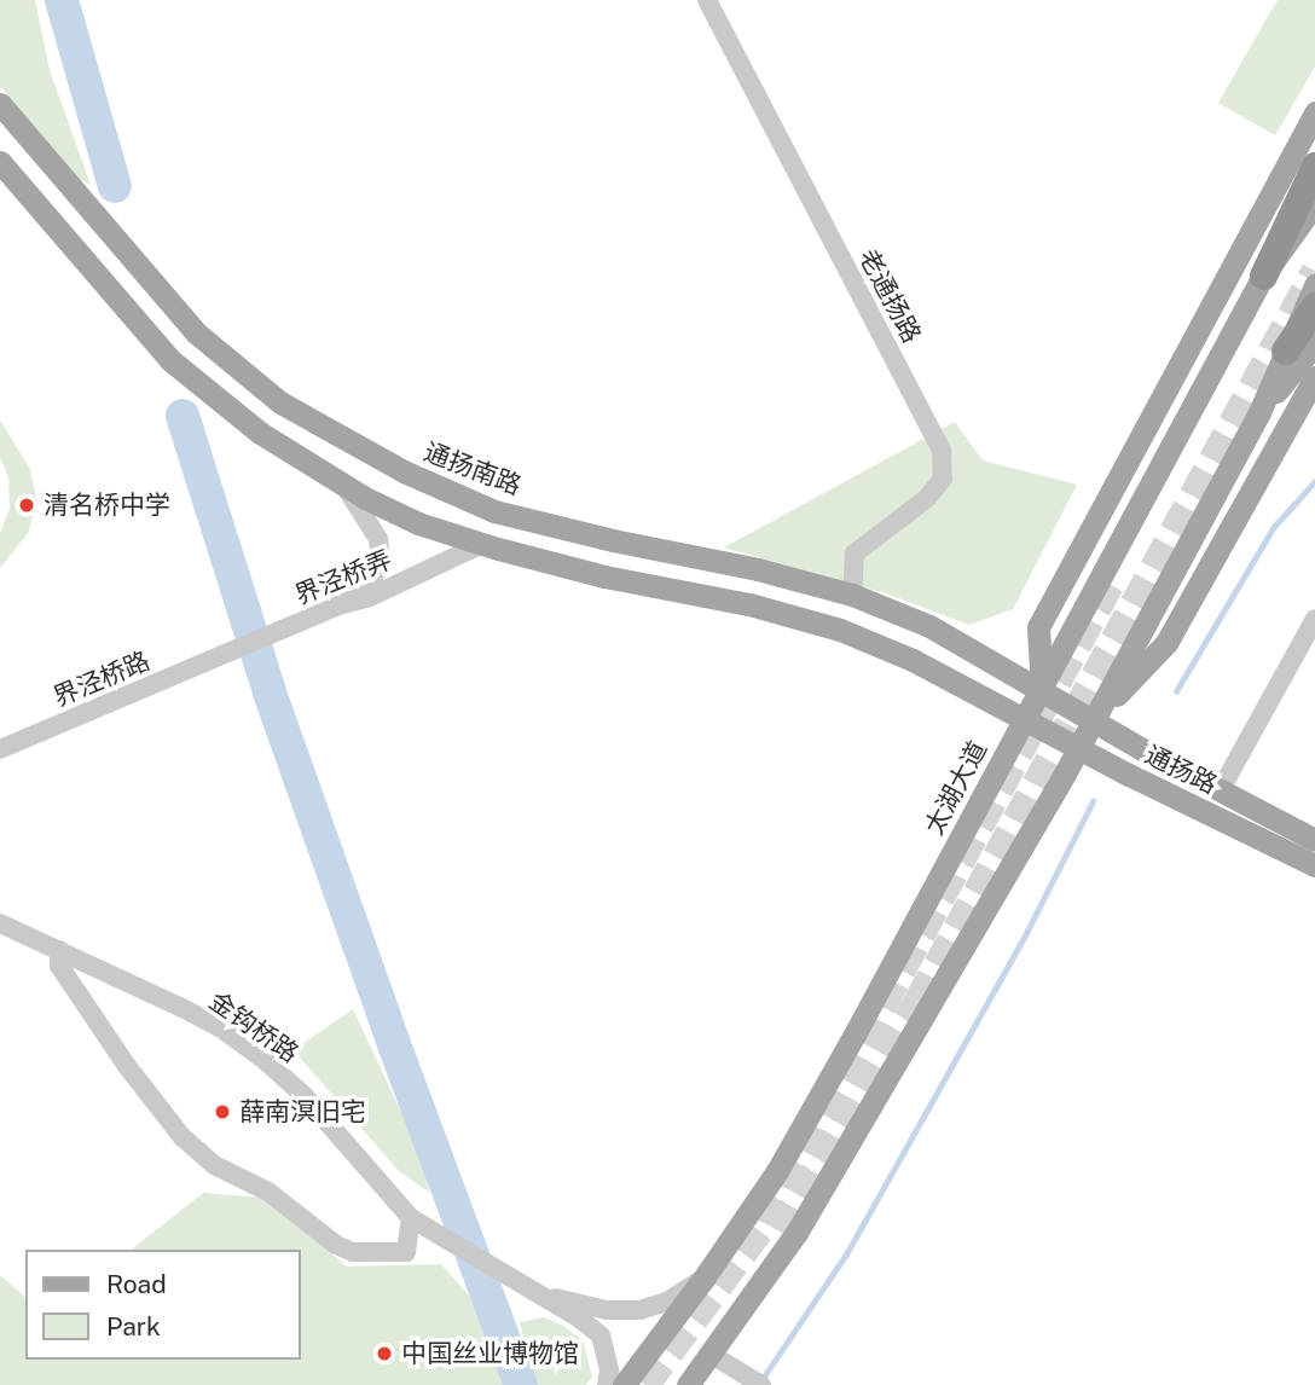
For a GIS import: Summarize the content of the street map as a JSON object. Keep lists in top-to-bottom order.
{
  "streets": {
    "main road": ["通扬南路", "通扬路", "太湖大道"],
    "street": [
      "老通扬路",
      "界泾桥弄",
      "界泾桥路",
      "金钩桥路"
    ]
  },
  "crossings": [
    ["老通扬路", "通扬南路"],
    ["通扬南路", "通扬路"],
    ["通扬南路", "太湖大道"],
    ["界泾桥弄", "界泾桥路"],
    ["通扬路", "太湖大道"]
  ],
  "places": ["清名桥中学", "薛南溟旧宅", "中国丝业博物馆"],
  "legend": ["Road", "Park"]
}
